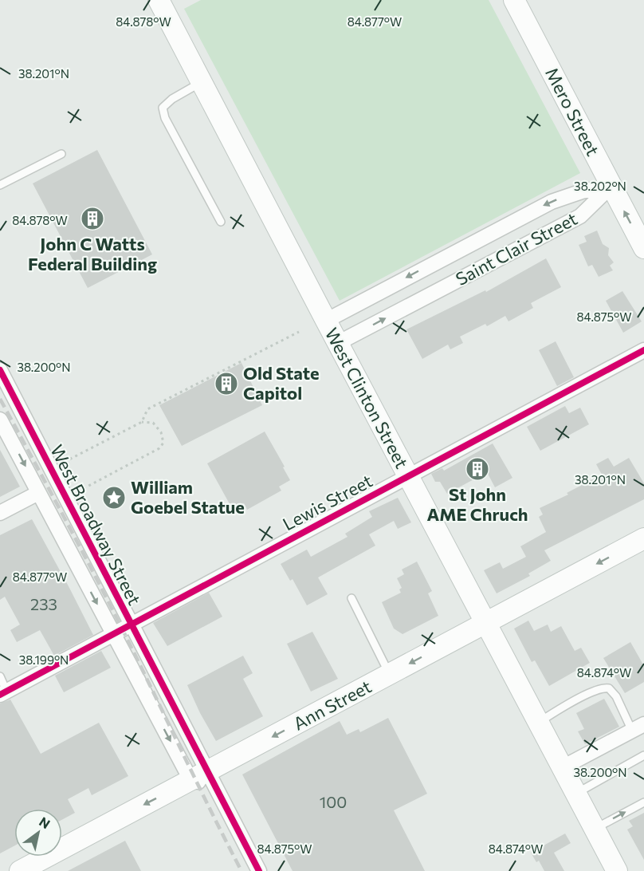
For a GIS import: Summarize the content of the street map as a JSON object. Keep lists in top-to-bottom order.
{
  "streets": {
    "main road": ["Mero Street", "West Clinton Street", "Ann Street"],
    "street": ["Saint Clair Street", "Lewis Street", "West Broadway Street"]
  },
  "crossings": [
    ["Mero Street", "Saint Clair Street"],
    ["Saint Clair Street", "West Clinton Street"],
    ["West Clinton Street", "Lewis Street"],
    ["West Clinton Street", "Ann Street"],
    ["Lewis Street", "West Broadway Street"],
    ["West Broadway Street", "Ann Street"]
  ],
  "one_way": ["Ann Street"],
  "places": {
    "building": ["John C Watts Federal Building", "Old State Capitol", "St John AME Chruch"],
    "place": ["William Goebel Statue"]
  },
  "house_numbers": ["233", "100"],
  "north": "top right",
  "coordinates": [
    "84.878°W",
    "84.877°W",
    "38.201°N",
    "38.202°N",
    "84.875°W",
    "38.200°N",
    "38.199°N",
    "84.874°W"
  ]
}
